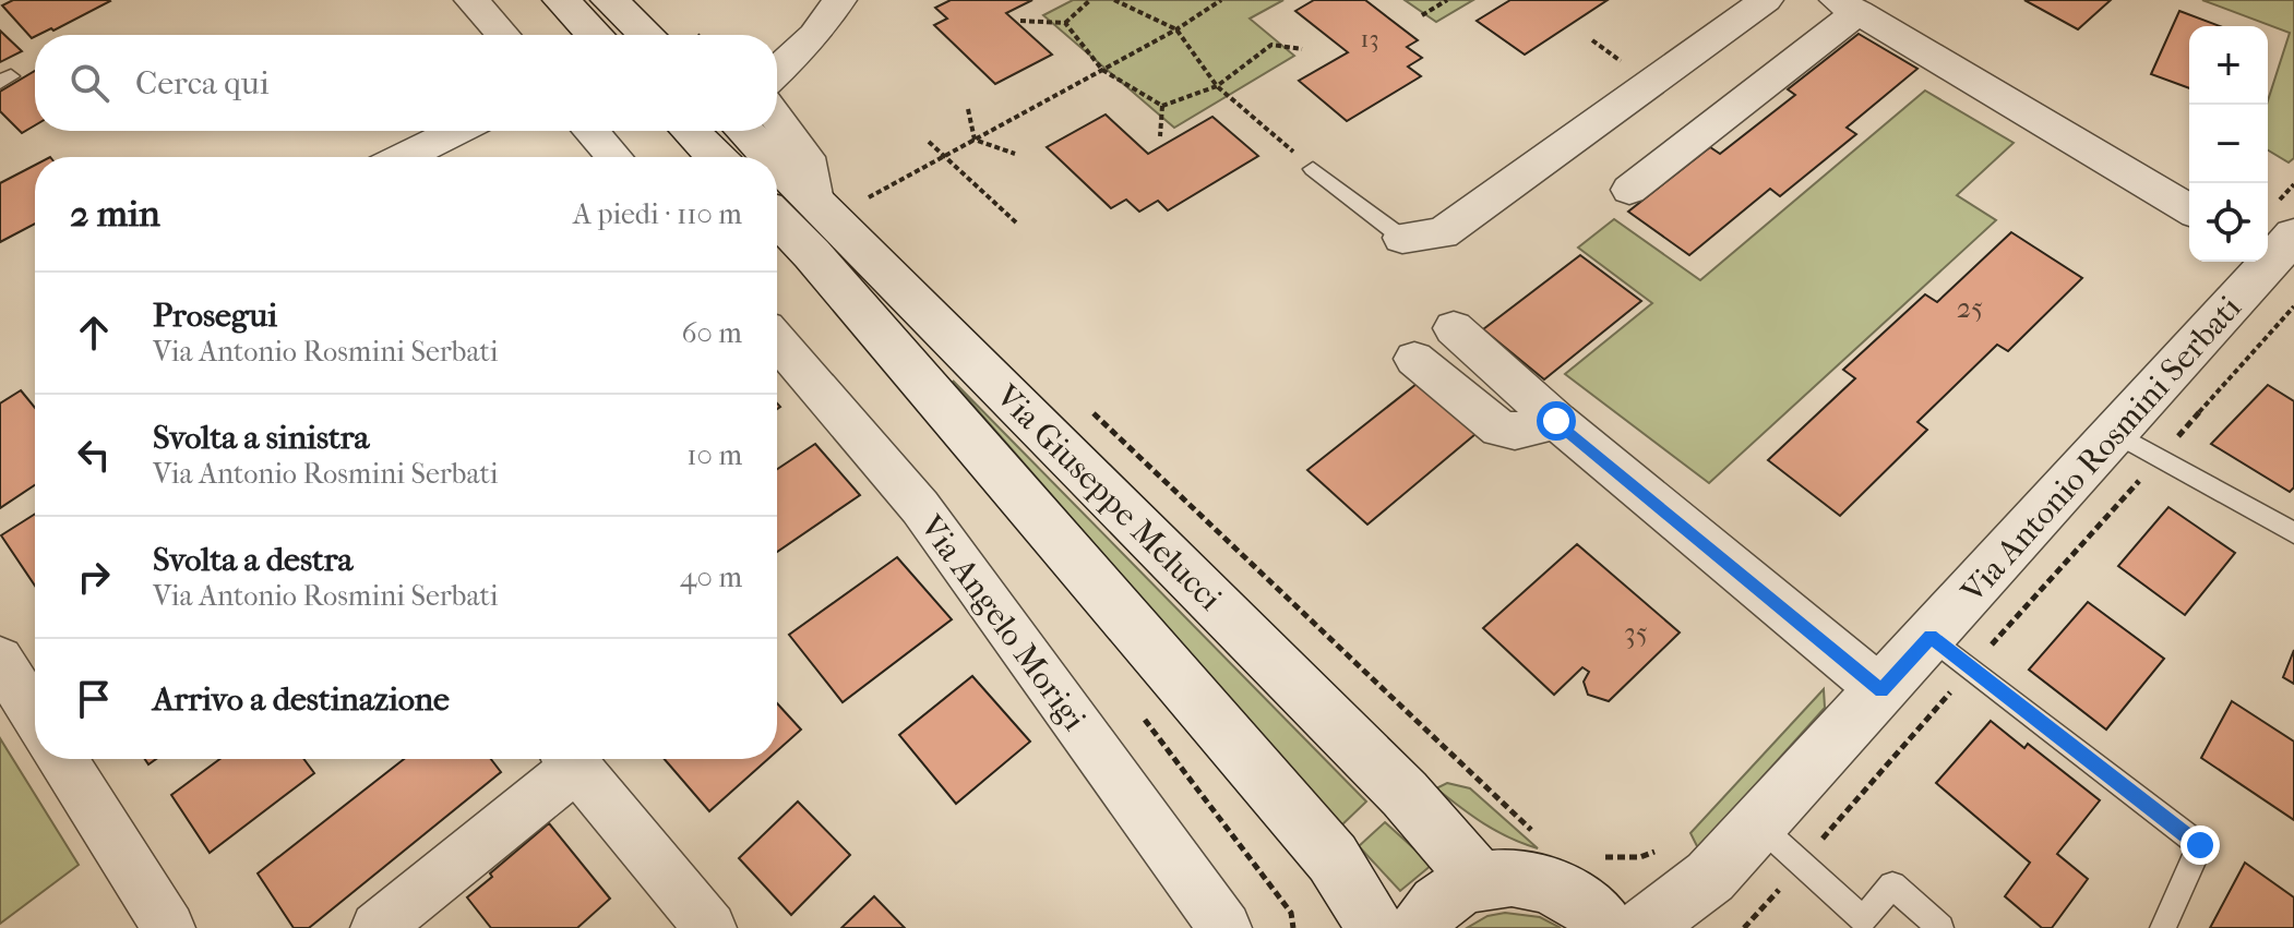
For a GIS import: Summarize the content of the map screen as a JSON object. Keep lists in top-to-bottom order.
{
  "streets": {
    "main road": ["Via Antonio Rosmini Serbati", "Via Giuseppe Melucci"],
    "street": ["Via Angelo Morigi"]
  },
  "house_numbers": ["13", "25", "35"],
  "page": {
    "map_buttons": ["+", "−"],
    "search": "Cerca qui",
    "heading": ["2 min", "A piedi · 110 m"],
    "list": [
      ["Prosegui", "Via Antonio Rosmini Serbati", "60 m"],
      ["Svolta a sinistra", "Via Antonio Rosmini Serbati", "10 m"],
      ["Svolta a destra", "Via Antonio Rosmini Serbati", "40 m"],
      "Arrivo a destinazione"
    ]
  }
}
